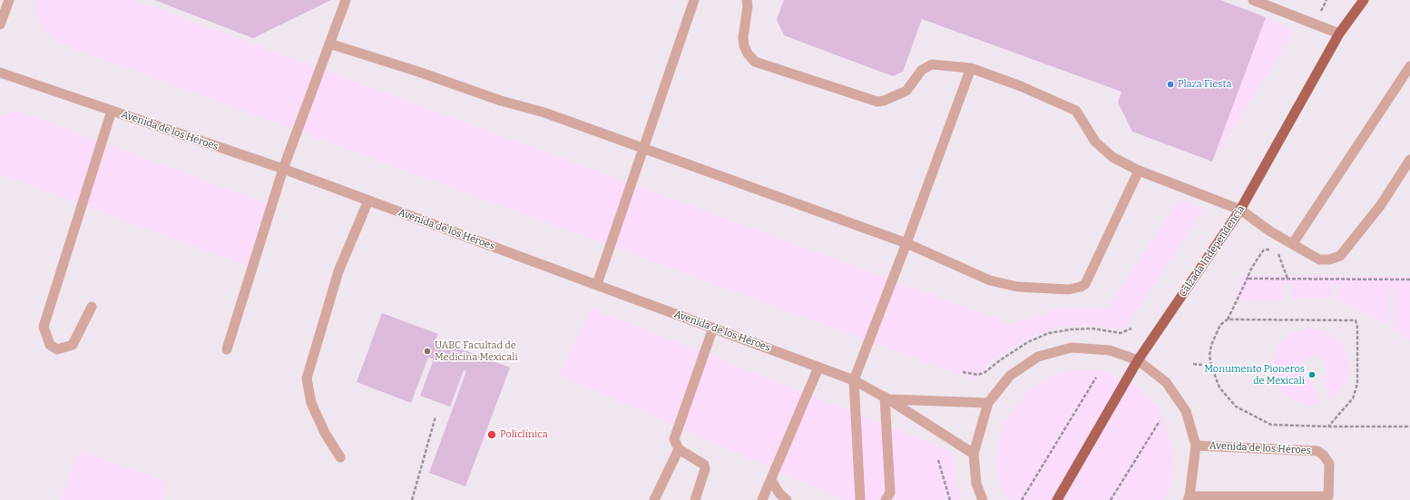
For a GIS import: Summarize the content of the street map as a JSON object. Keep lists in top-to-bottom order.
{
  "streets": {
    "main road": ["Calzada Independencia"],
    "street": ["Avenida de los Héroes"]
  },
  "places": [
    "Plaza Fiesta",
    "UABC Facultad de Medicina Mexicali",
    "Monumento Pioneros de Mexicali",
    "Policlínica"
  ]
}
